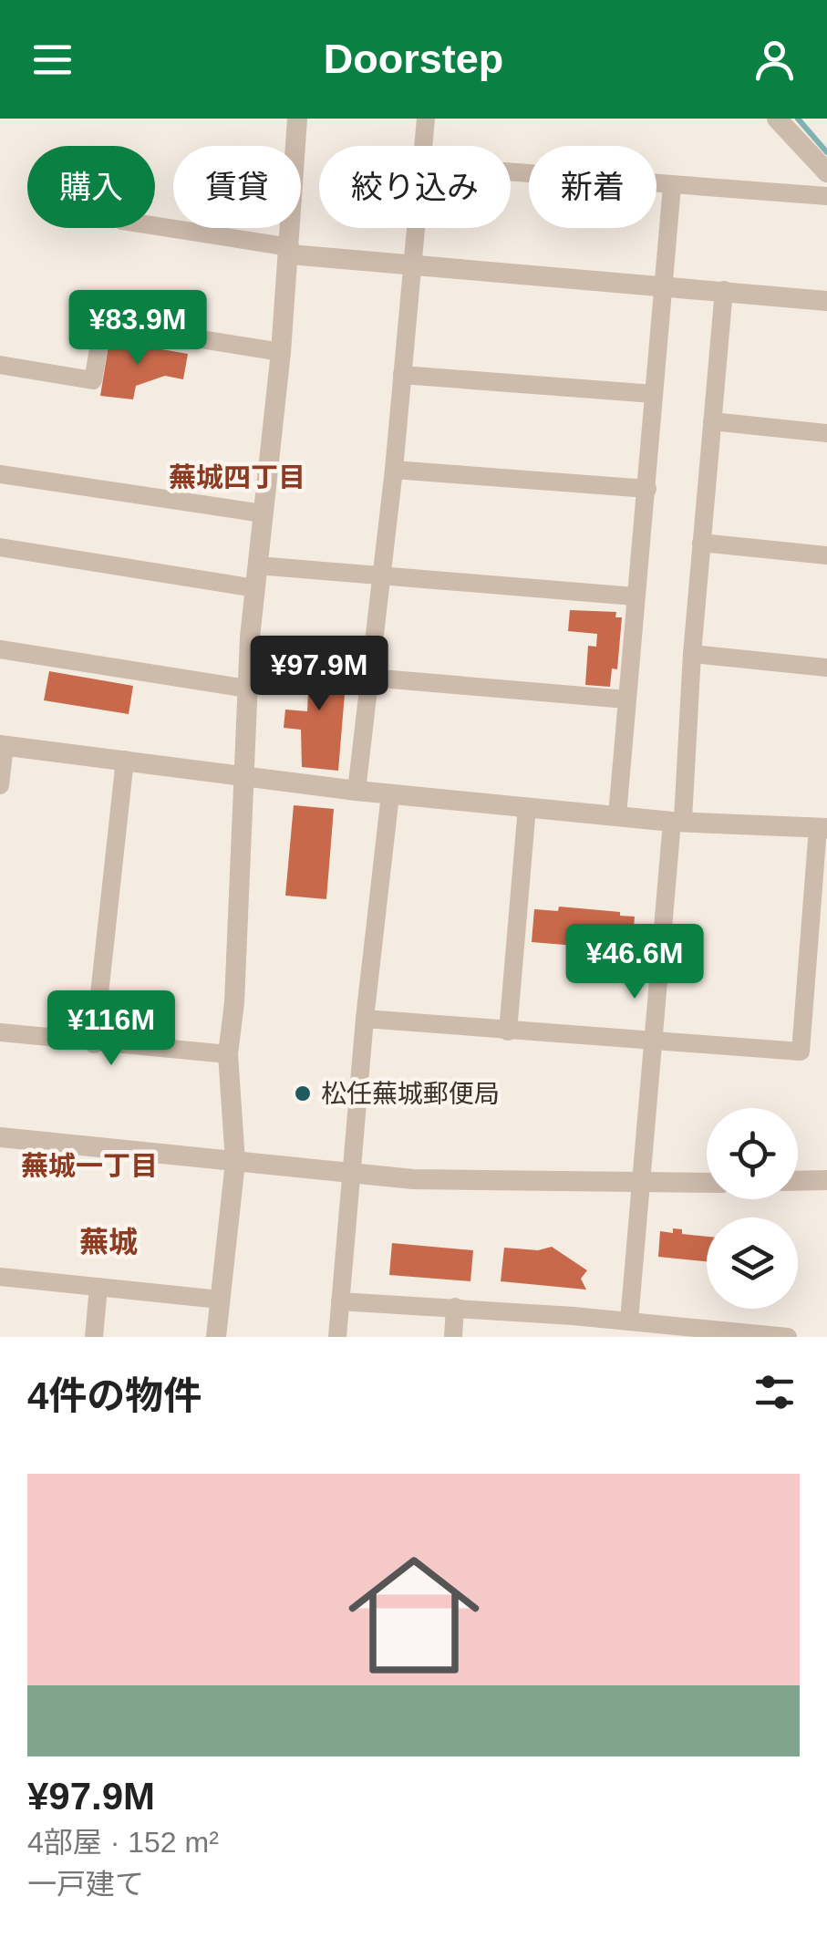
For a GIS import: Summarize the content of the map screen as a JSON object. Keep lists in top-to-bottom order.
{
  "districts": ["蕪城四丁目", "蕪城一丁目", "蕪城"],
  "places": ["松任蕪城郵便局"],
  "page": {
    "header": "Doorstep",
    "chip": [
      "購入",
      "賃貸",
      "絞り込み",
      "新着"
    ],
    "price": [
      "¥83.9M",
      "¥97.9M",
      "¥46.6M",
      "¥116M"
    ],
    "heading": "4件の物件",
    "list": [
      {
        "name": "¥97.9M",
        "note": "4部屋 · 152 m² · 一戸建て"
      }
    ]
  }
}
